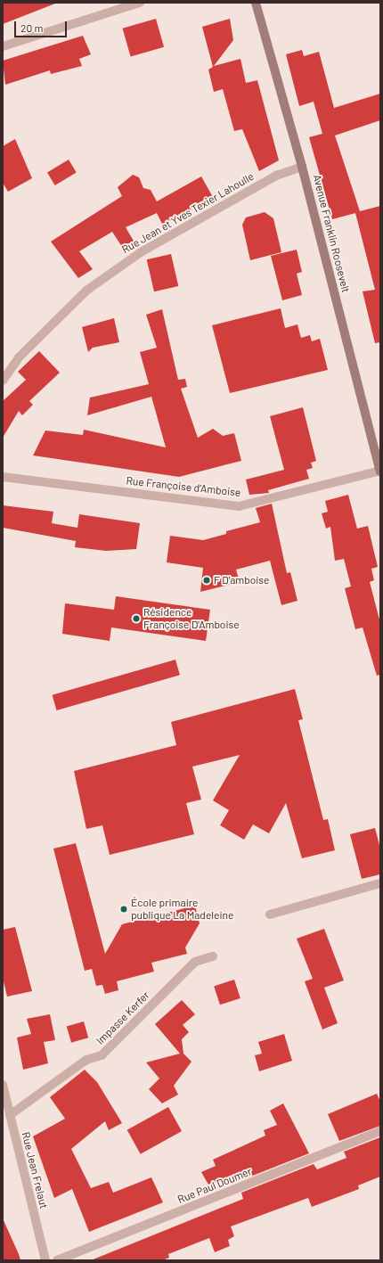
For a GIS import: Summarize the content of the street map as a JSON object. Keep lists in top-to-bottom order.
{
  "streets": {
    "main road": ["Avenue Franklin Roosevelt"],
    "street": [
      "Rue Jean et Yves Texier Lahoulle",
      "Rue Françoise d'Amboise",
      "Impasse Kerfer",
      "Rue Jean Frelaut",
      "Rue Paul Doumer"
    ]
  },
  "crossings": [
    ["Rue Jean et Yves Texier Lahoulle", "Avenue Franklin Roosevelt"],
    ["Avenue Franklin Roosevelt", "Rue Françoise d'Amboise"],
    ["Impasse Kerfer", "Rue Jean Frelaut"]
  ],
  "places": ["F D'amboise", "Résidence Françoise D'Amboise", "École primaire publique La Madeleine"],
  "scale_bar": "20 m"
}
